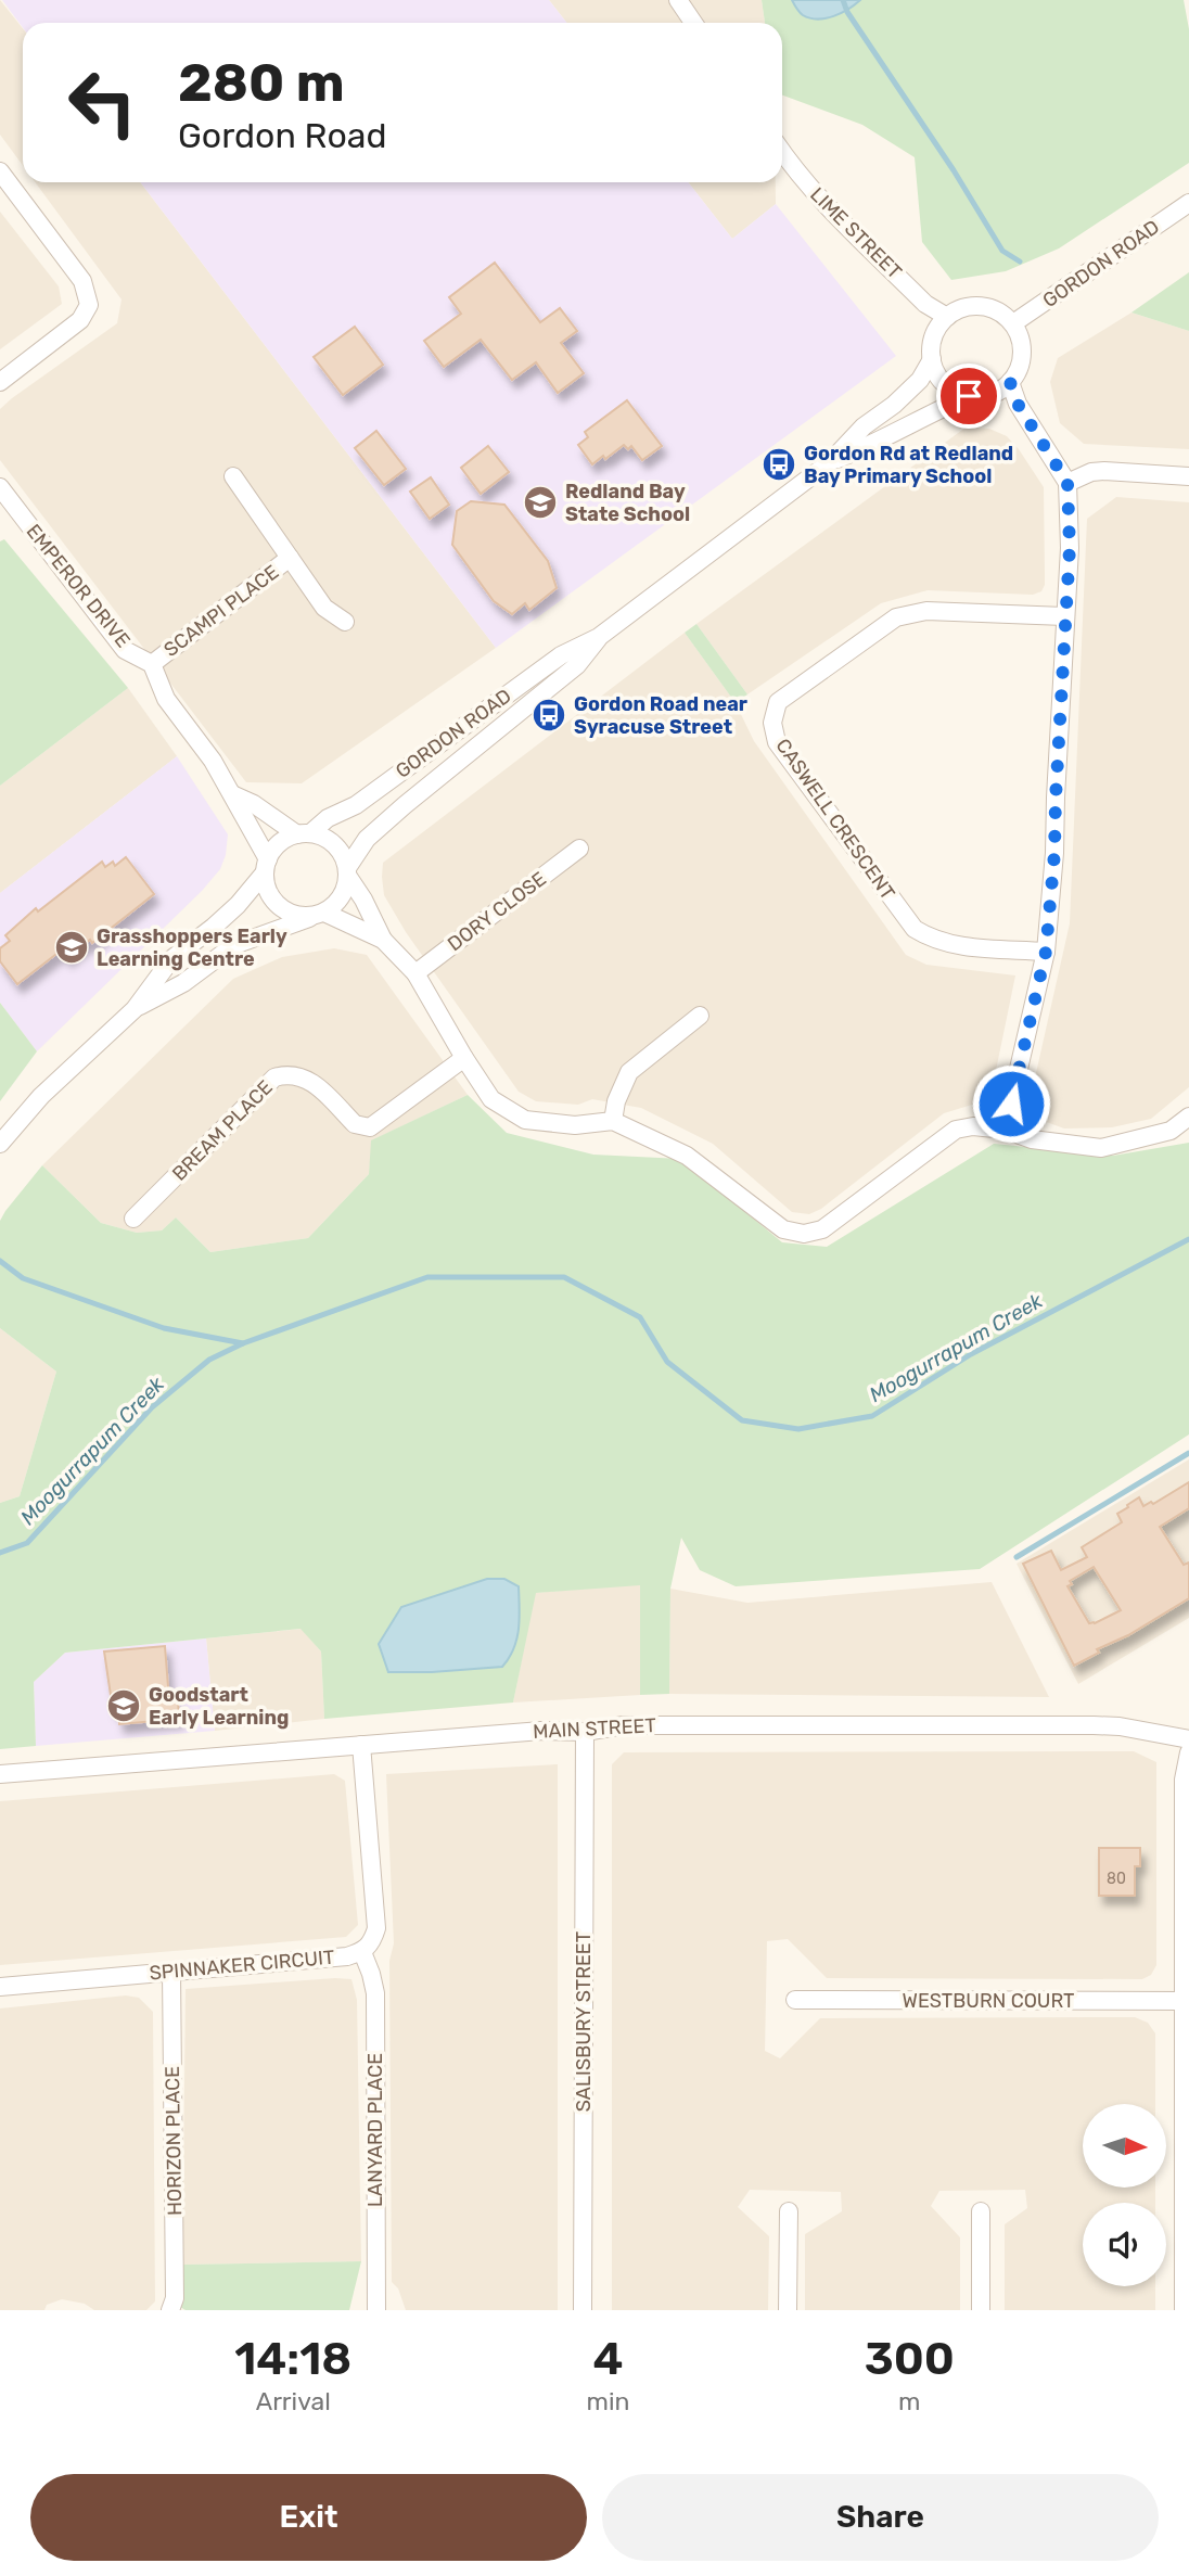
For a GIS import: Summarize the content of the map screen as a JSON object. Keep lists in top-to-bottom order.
{
  "streets": {
    "street": [
      "LIME STREET",
      "GORDON ROAD",
      "EMPEROR DRIVE",
      "SCAMPI PLACE",
      "CASWELL CRESCENT",
      "DORY CLOSE",
      "BREAM PLACE",
      "MAIN STREET",
      "SPINNAKER CIRCUIT",
      "WESTBURN COURT",
      "SALISBURY STREET",
      "LANYARD PLACE",
      "HORIZON PLACE"
    ]
  },
  "crossings": [
    ["LIME STREET", "GORDON ROAD"],
    ["EMPEROR DRIVE", "SCAMPI PLACE"],
    ["MAIN STREET", "SPINNAKER CIRCUIT"],
    ["MAIN STREET", "SALISBURY STREET"],
    ["SPINNAKER CIRCUIT", "LANYARD PLACE"],
    ["SPINNAKER CIRCUIT", "HORIZON PLACE"]
  ],
  "water": ["Moogurrapum Creek"],
  "places": {
    "bus stop": ["Gordon Rd at Redland Bay Primary School", "Gordon Road near Syracuse Street"],
    "school or university": ["Redland Bay State School", "Grasshoppers Early Learning Centre", "Goodstart Early Learning"]
  },
  "house_numbers": ["80"],
  "north": "right",
  "page": {
    "turn": ["280 m", "Gordon Road"],
    "eta": [
      "14:18",
      "Arrival",
      "4",
      "min",
      "300",
      "m"
    ],
    "buttons": ["Exit", "Share"]
  }
}
